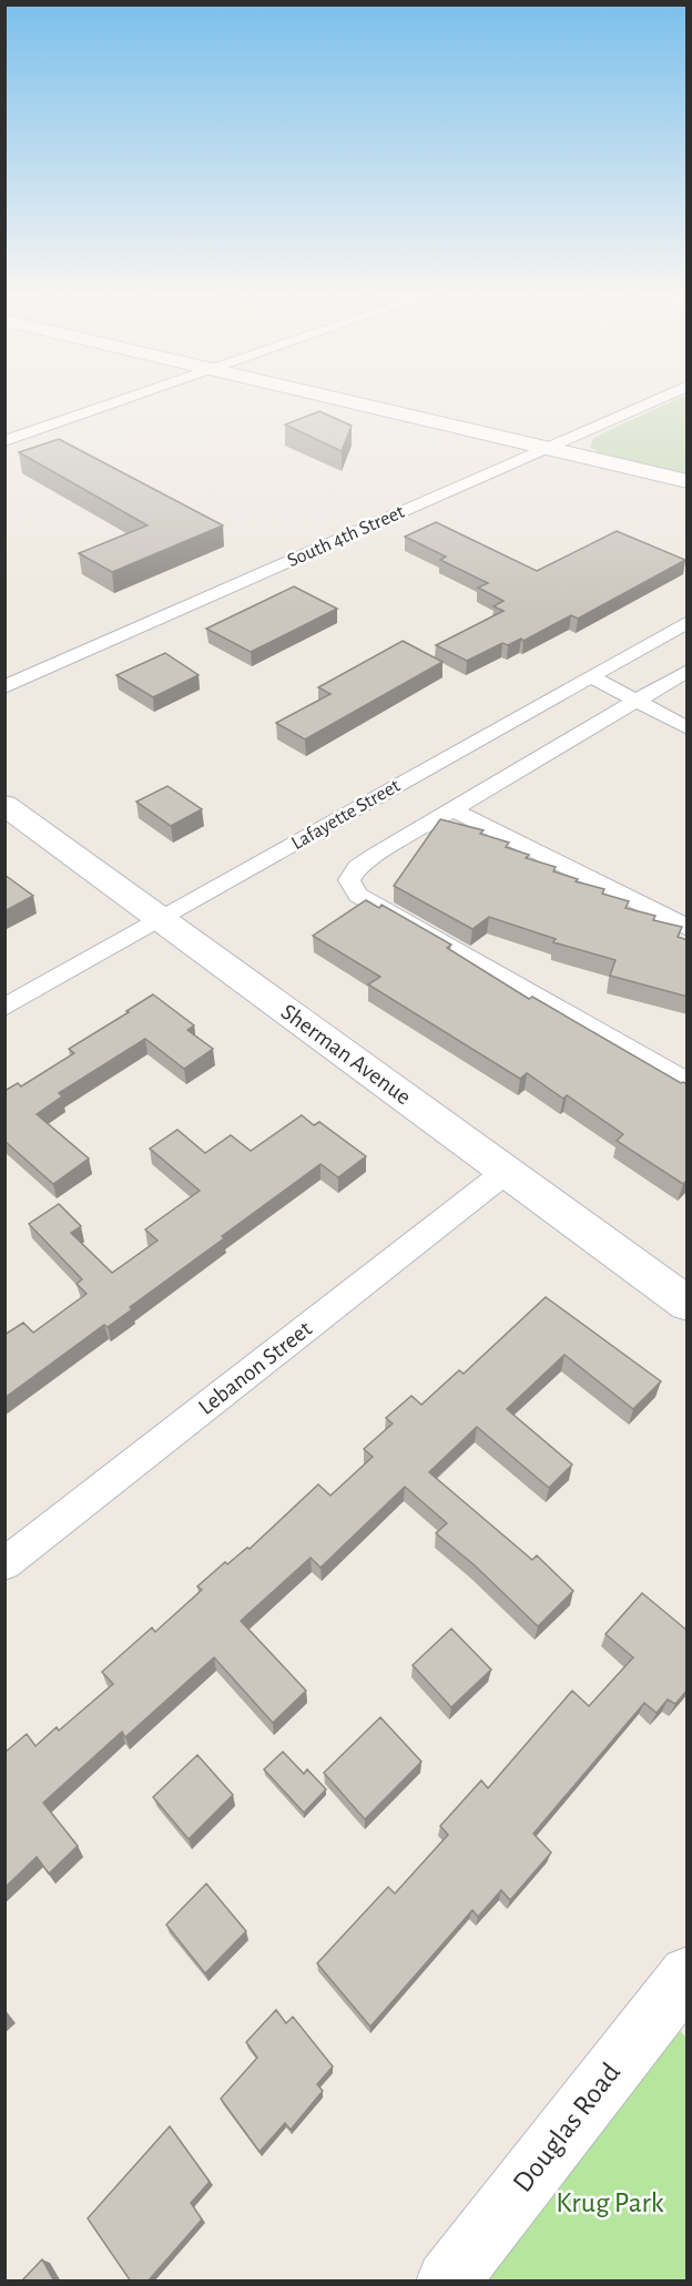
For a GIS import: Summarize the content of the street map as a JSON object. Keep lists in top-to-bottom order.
{
  "streets": {
    "street": [
      "South 4th Street",
      "Lafayette Street",
      "Sherman Avenue",
      "Lebanon Street",
      "Douglas Road"
    ]
  },
  "crossings": [
    ["Lafayette Street", "Sherman Avenue"],
    ["Sherman Avenue", "Lebanon Street"]
  ],
  "parks": ["Krug Park"]
}
